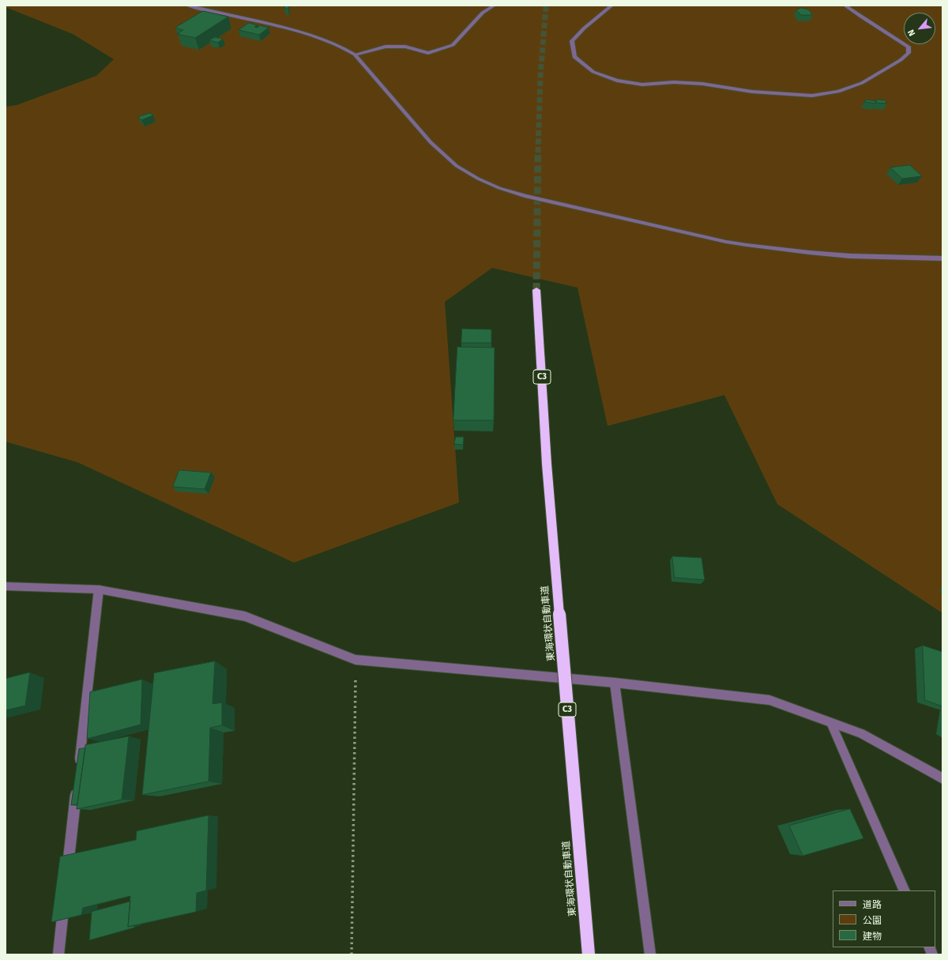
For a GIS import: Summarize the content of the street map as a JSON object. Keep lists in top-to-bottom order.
{
  "streets": {
    "highway": ["C3", "東海環状自動車道"]
  },
  "legend": ["道路", "公園", "建物"],
  "north": "bottom left"
}
